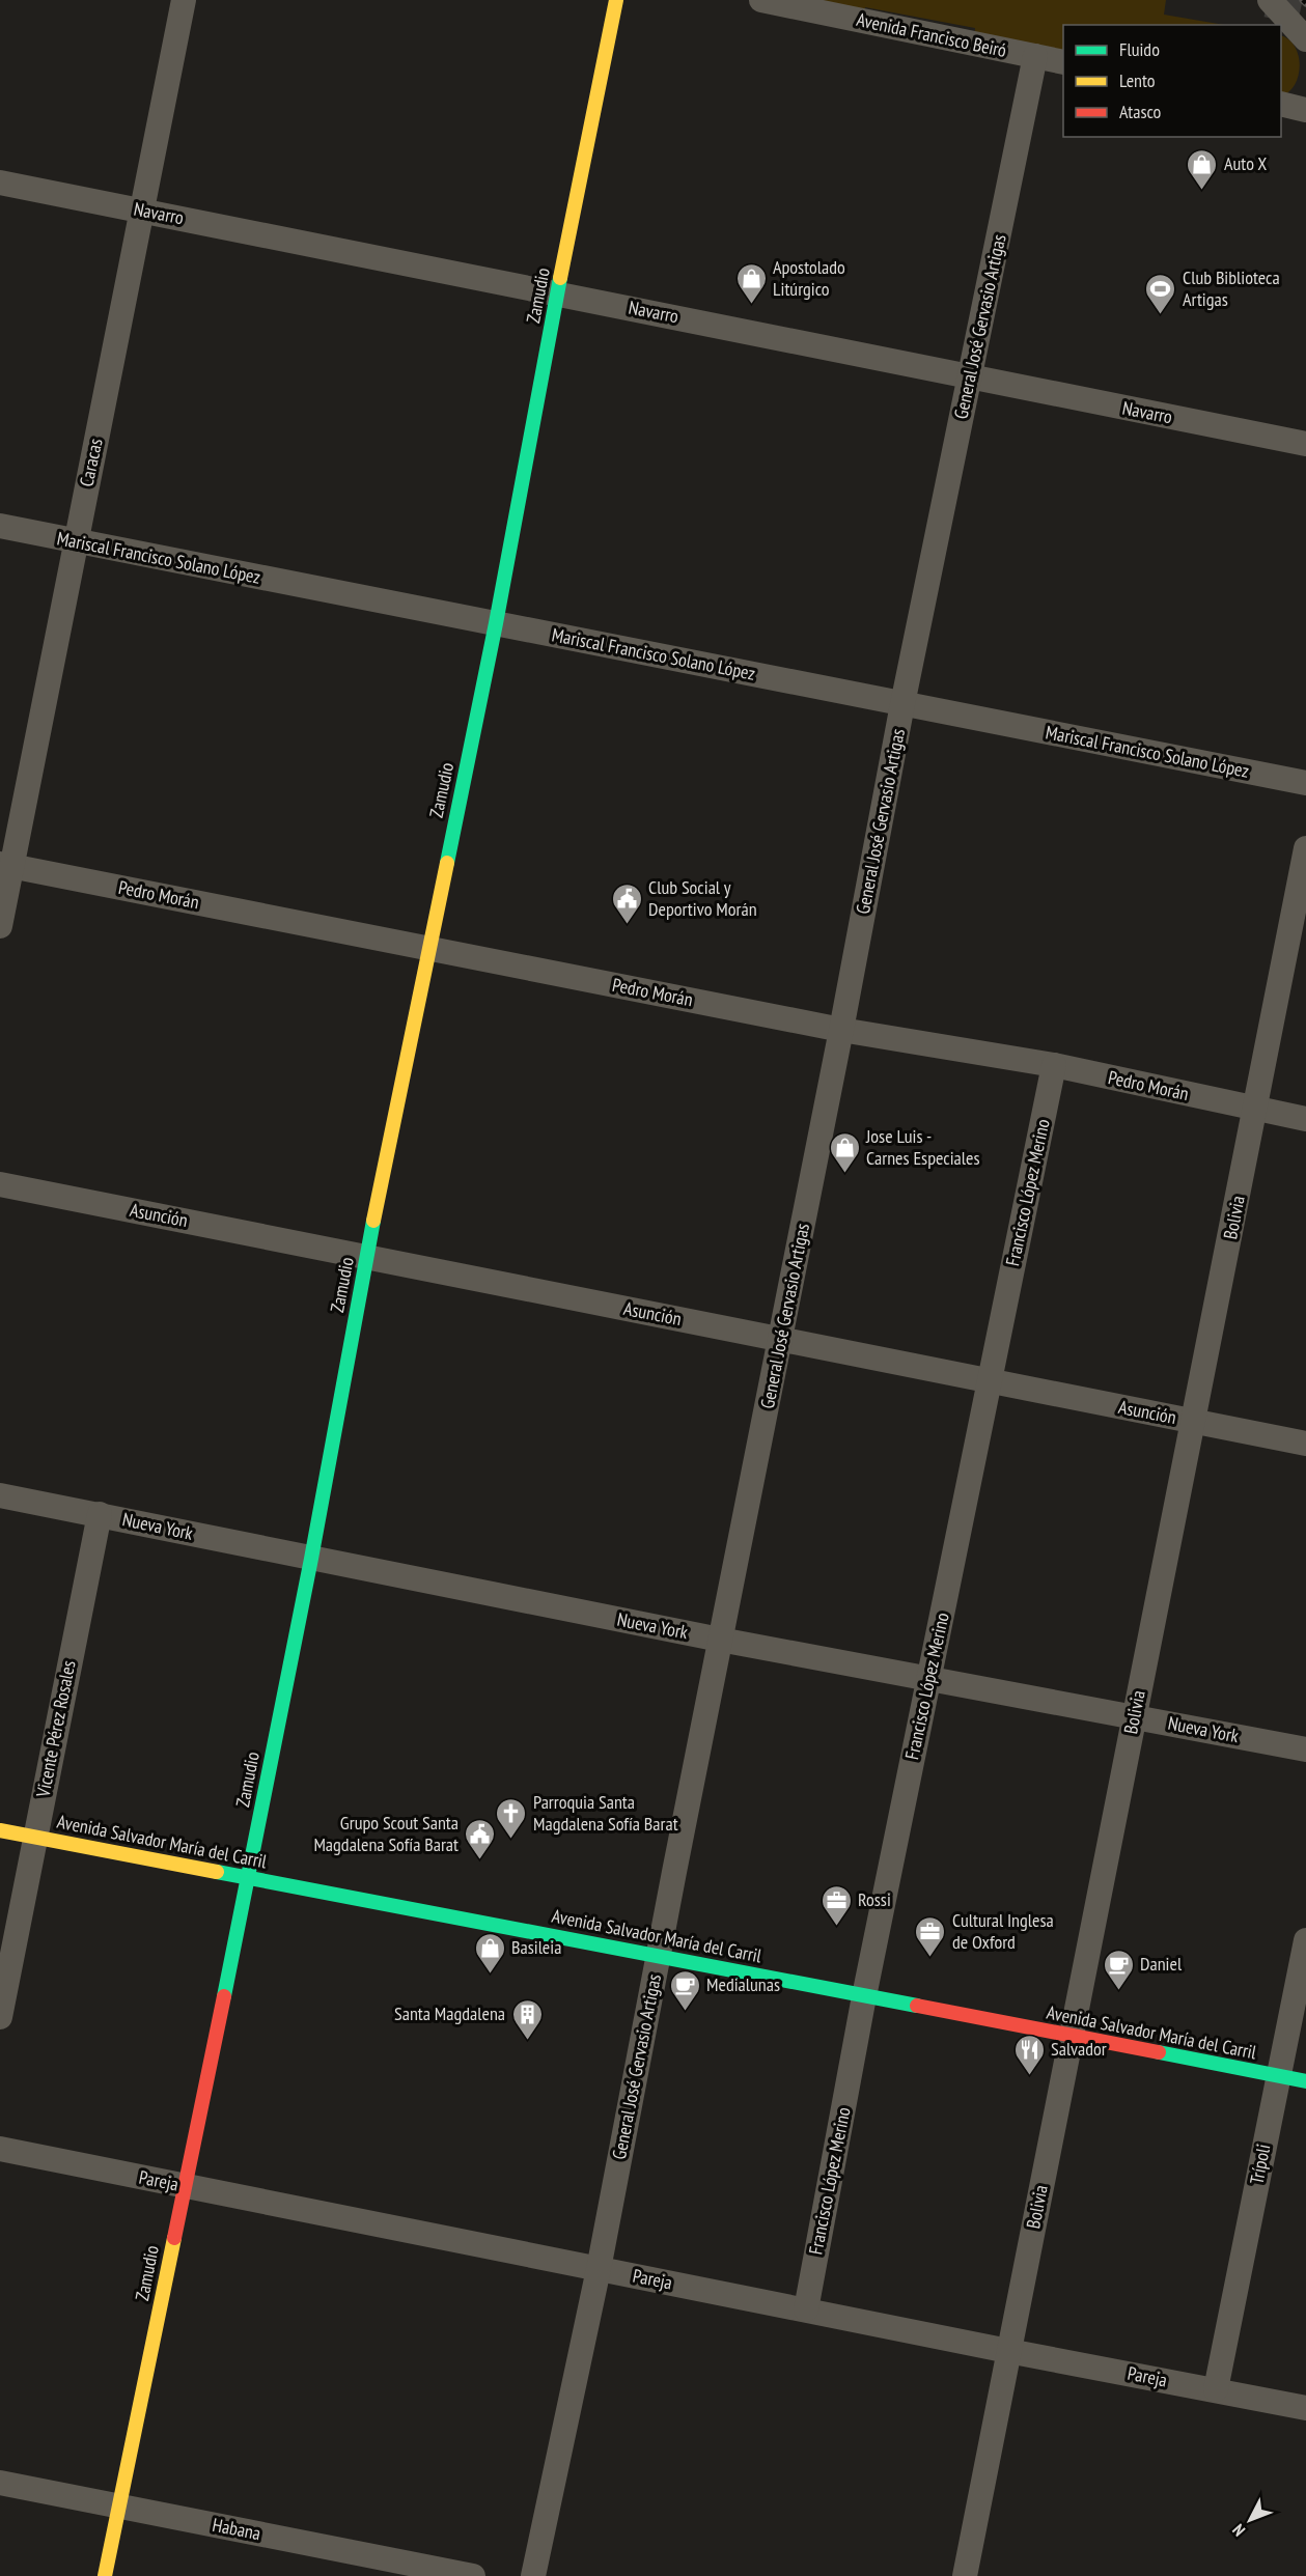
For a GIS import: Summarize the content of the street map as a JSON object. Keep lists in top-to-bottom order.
{
  "streets": {
    "street": [
      "Avenida Francisco Beiró",
      "Navarro",
      "Zamudio",
      "General José Gervasio Artigas",
      "Caracas",
      "Mariscal Francisco Solano López",
      "Pedro Morán",
      "Francisco López Merino",
      "Asunción",
      "Bolivia",
      "Nueva York",
      "Vicente Pérez Rosales",
      "Avenida Salvador María del Carril",
      "Trípoli",
      "Pareja",
      "Habana"
    ]
  },
  "crossings": [
    ["Avenida Francisco Beiró", "General José Gervasio Artigas"],
    ["Navarro", "Zamudio"],
    ["Navarro", "General José Gervasio Artigas"],
    ["Navarro", "Caracas"],
    ["Zamudio", "Mariscal Francisco Solano López"],
    ["Zamudio", "Pedro Morán"],
    ["Zamudio", "Asunción"],
    ["Zamudio", "Nueva York"],
    ["Zamudio", "Avenida Salvador María del Carril"],
    ["Zamudio", "Pareja"],
    ["Zamudio", "Habana"],
    ["General José Gervasio Artigas", "Mariscal Francisco Solano López"],
    ["General José Gervasio Artigas", "Pedro Morán"],
    ["General José Gervasio Artigas", "Asunción"],
    ["General José Gervasio Artigas", "Nueva York"],
    ["General José Gervasio Artigas", "Avenida Salvador María del Carril"],
    ["General José Gervasio Artigas", "Pareja"],
    ["Caracas", "Mariscal Francisco Solano López"],
    ["Caracas", "Pedro Morán"],
    ["Pedro Morán", "Francisco López Merino"],
    ["Pedro Morán", "Bolivia"],
    ["Francisco López Merino", "Asunción"],
    ["Francisco López Merino", "Nueva York"],
    ["Francisco López Merino", "Avenida Salvador María del Carril"],
    ["Francisco López Merino", "Pareja"],
    ["Asunción", "Bolivia"],
    ["Bolivia", "Nueva York"],
    ["Bolivia", "Avenida Salvador María del Carril"],
    ["Bolivia", "Pareja"],
    ["Nueva York", "Vicente Pérez Rosales"],
    ["Vicente Pérez Rosales", "Avenida Salvador María del Carril"],
    ["Avenida Salvador María del Carril", "Trípoli"],
    ["Trípoli", "Pareja"]
  ],
  "places": {
    "shop": [
      "Auto X",
      "Apostolado Litúrgico",
      "Jose Luis - Carnes Especiales",
      "Basileia"
    ],
    "sports": ["Club Biblioteca Artigas"],
    "public building": ["Club Social y Deportivo Morán", "Grupo Scout Santa Magdalena Sofía Barat"],
    "church": ["Parroquia Santa Magdalena Sofía Barat"],
    "office": ["Rossi", "Cultural Inglesa de Oxford"],
    "cafe": ["Daniel", "Medialunas"],
    "building": ["Santa Magdalena"],
    "restaurant": ["Salvador"]
  },
  "legend": ["Fluido", "Lento", "Atasco"],
  "north": "bottom left"
}
